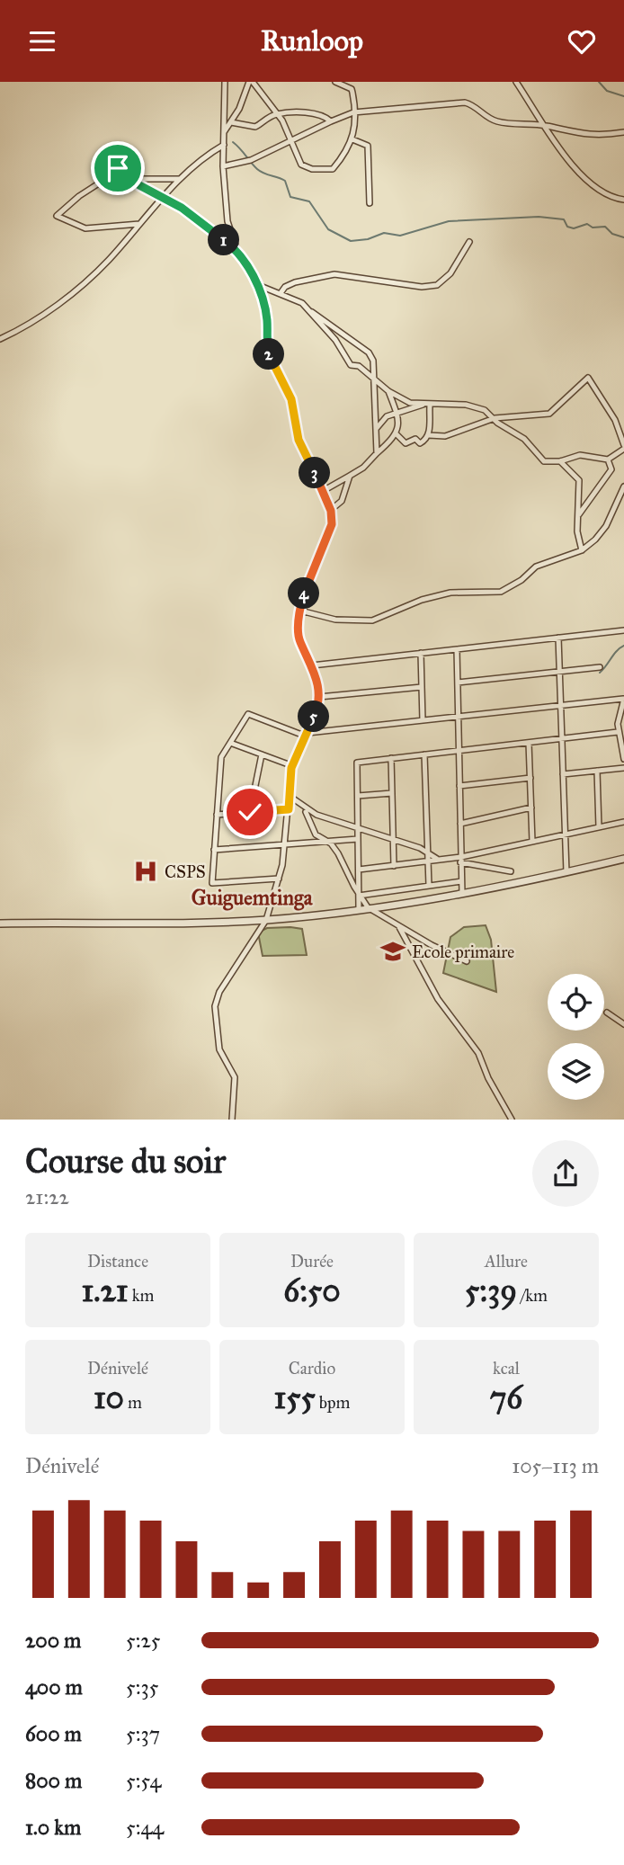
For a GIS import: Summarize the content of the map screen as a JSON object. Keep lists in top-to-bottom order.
{
  "districts": ["Guiguemtinga"],
  "places": {
    "hospital": ["CSPS"],
    "school or university": ["Ecole primaire"]
  },
  "page": {
    "header": "Runloop",
    "pins": [
      "1",
      "2",
      "3",
      "4",
      "5"
    ],
    "heading": ["Course du soir", "21:22"],
    "stats": [
      ["Distance", "1.21 km"],
      ["Durée", "6:50"],
      ["Allure", "5:39 /km"],
      ["Dénivelé", "10 m"],
      ["Cardio", "155 bpm"],
      ["kcal", "76"]
    ],
    "chart": ["Dénivelé", "105–113 m"],
    "list": [
      {
        "name": "200 m",
        "note": "5:25"
      },
      {
        "name": "400 m",
        "note": "5:35"
      },
      {
        "name": "600 m",
        "note": "5:37"
      },
      {
        "name": "800 m",
        "note": "5:54"
      },
      {
        "name": "1.0 km",
        "note": "5:44"
      }
    ]
  }
}
